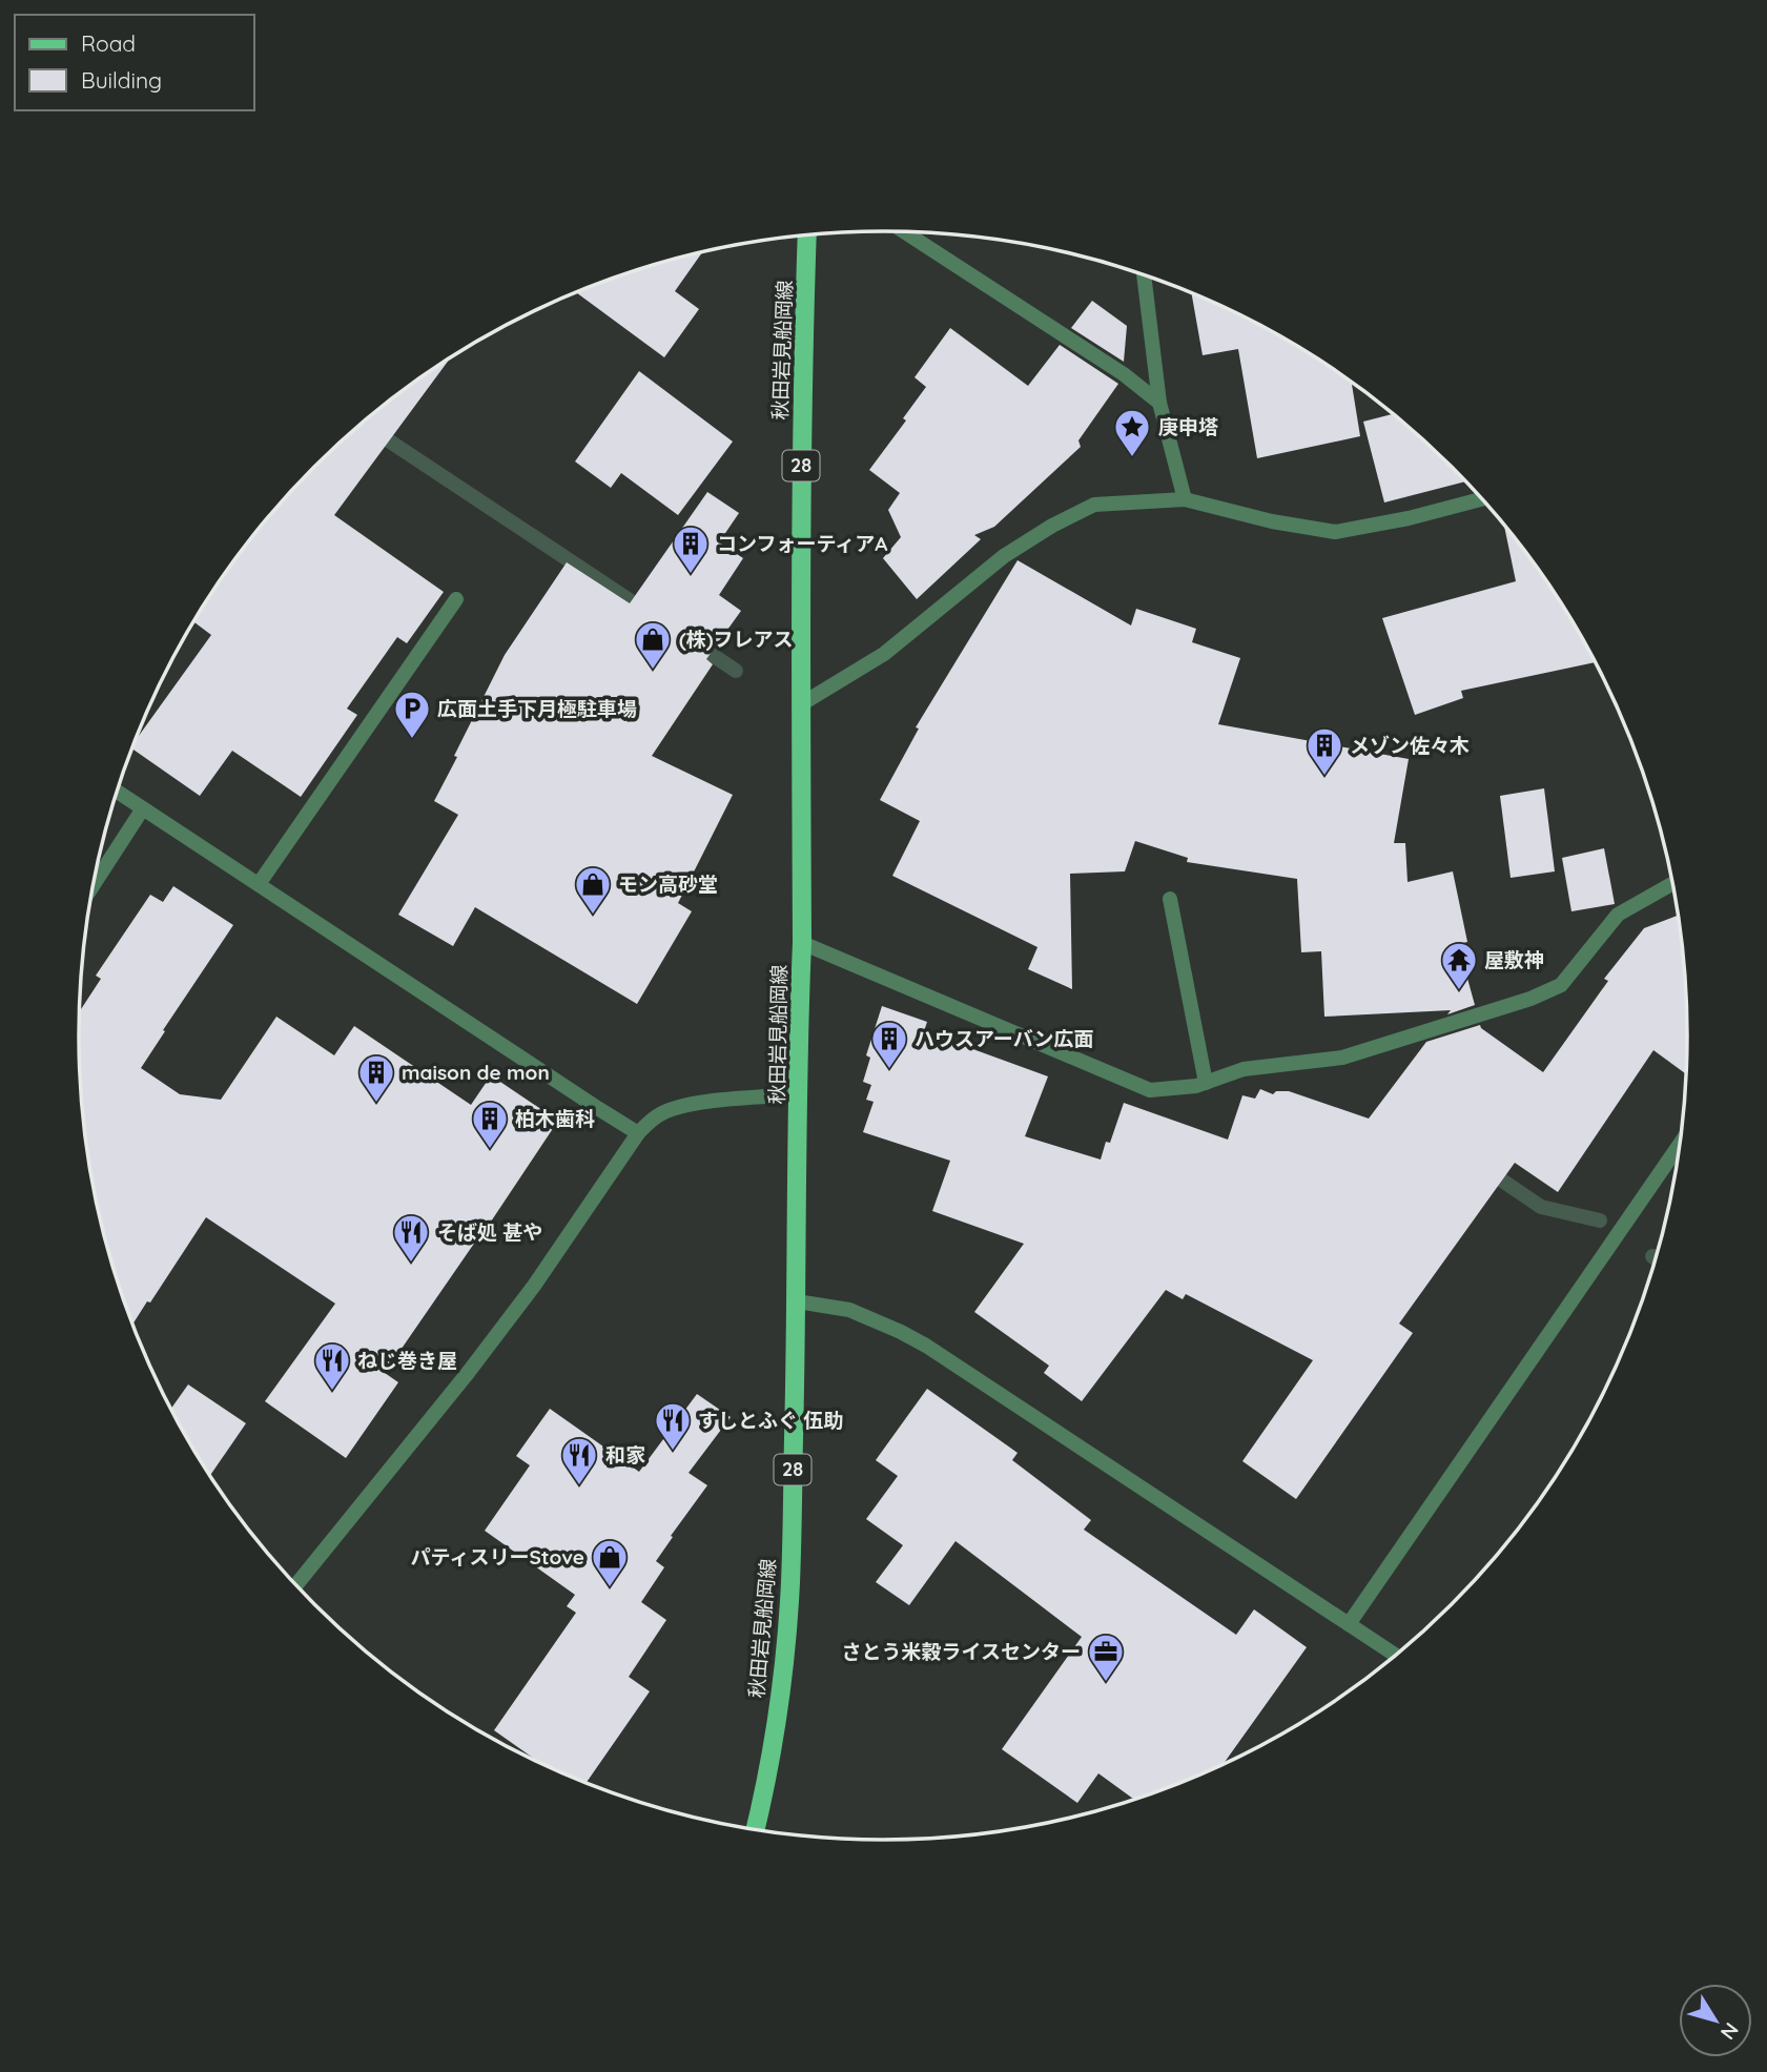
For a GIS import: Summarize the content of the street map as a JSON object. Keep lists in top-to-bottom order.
{
  "streets": {
    "main road": ["秋田岩見船岡線", "28"]
  },
  "places": {
    "place": ["庚申塔"],
    "building": [
      "コンフォーティアA",
      "メゾン佐々木",
      "ハウスアーバン広面",
      "maison de mon",
      "柏木歯科"
    ],
    "shop": ["(株)フレアス", "モン高砂堂", "パティスリーStove"],
    "parking": ["広面土手下月極駐車場"],
    "temple": ["屋敷神"],
    "restaurant": [
      "そば処 甚や",
      "ねじ巻き屋",
      "すしとふぐ 伍助",
      "和家"
    ],
    "office": ["さとう米穀ライスセンター"]
  },
  "legend": ["Road", "Building"],
  "north": "bottom right"
}
